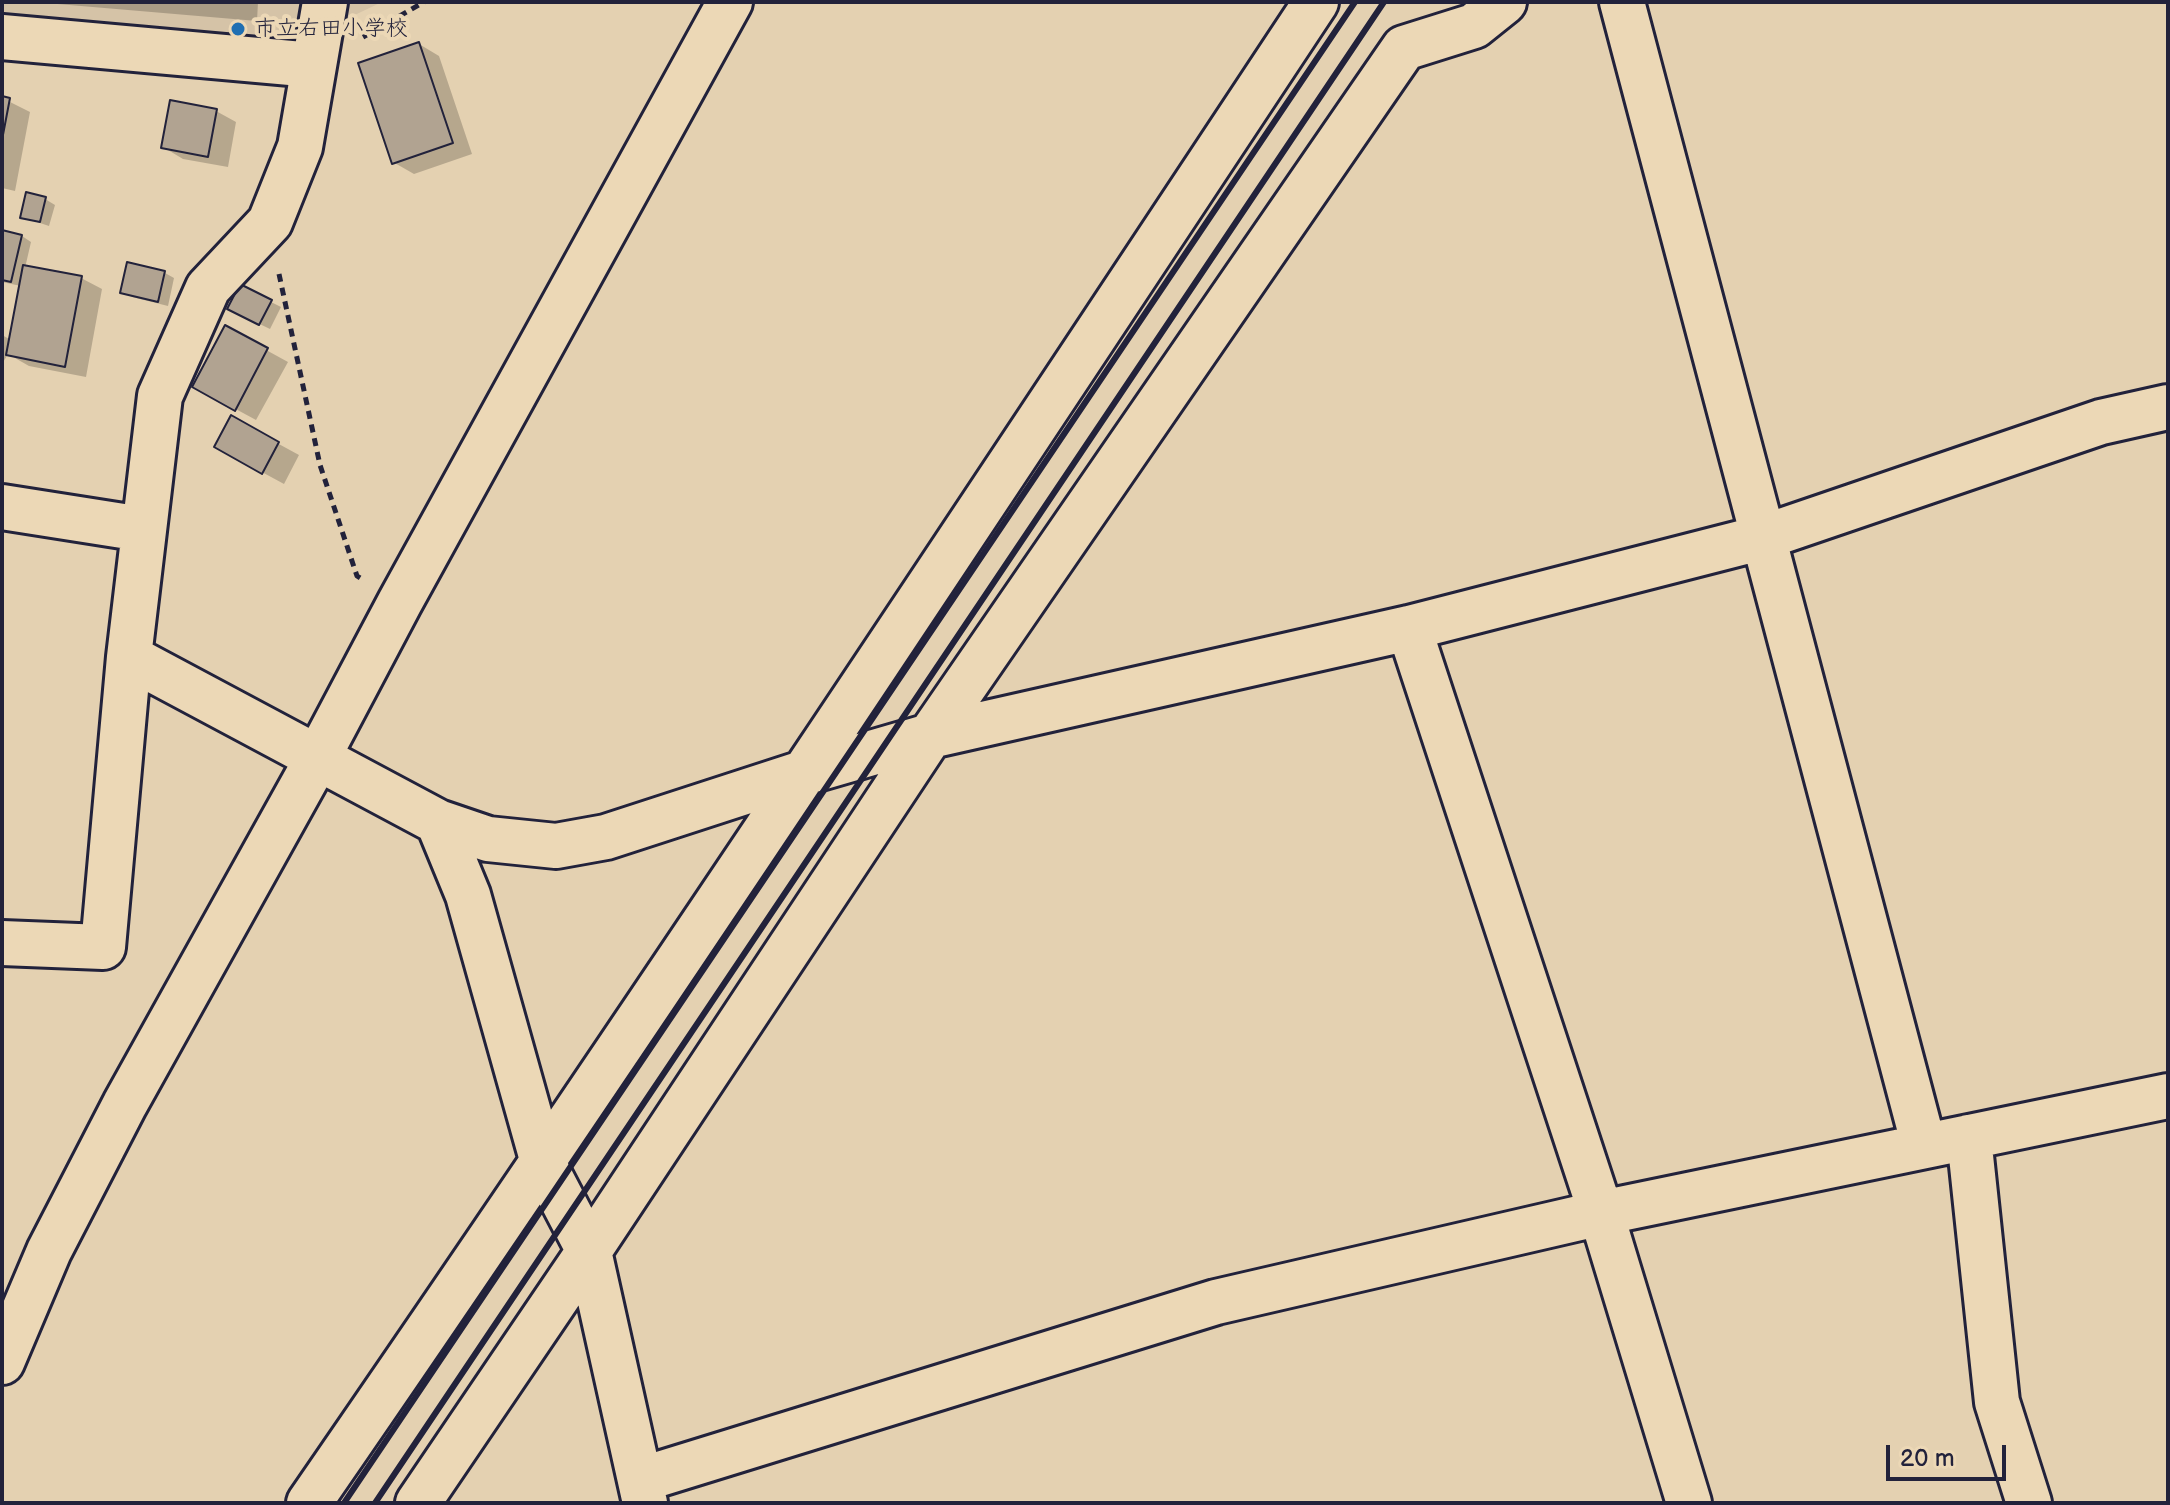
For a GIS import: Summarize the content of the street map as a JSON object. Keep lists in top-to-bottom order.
{
  "places": ["市立右田小学校"],
  "scale_bar": "20 m"
}
